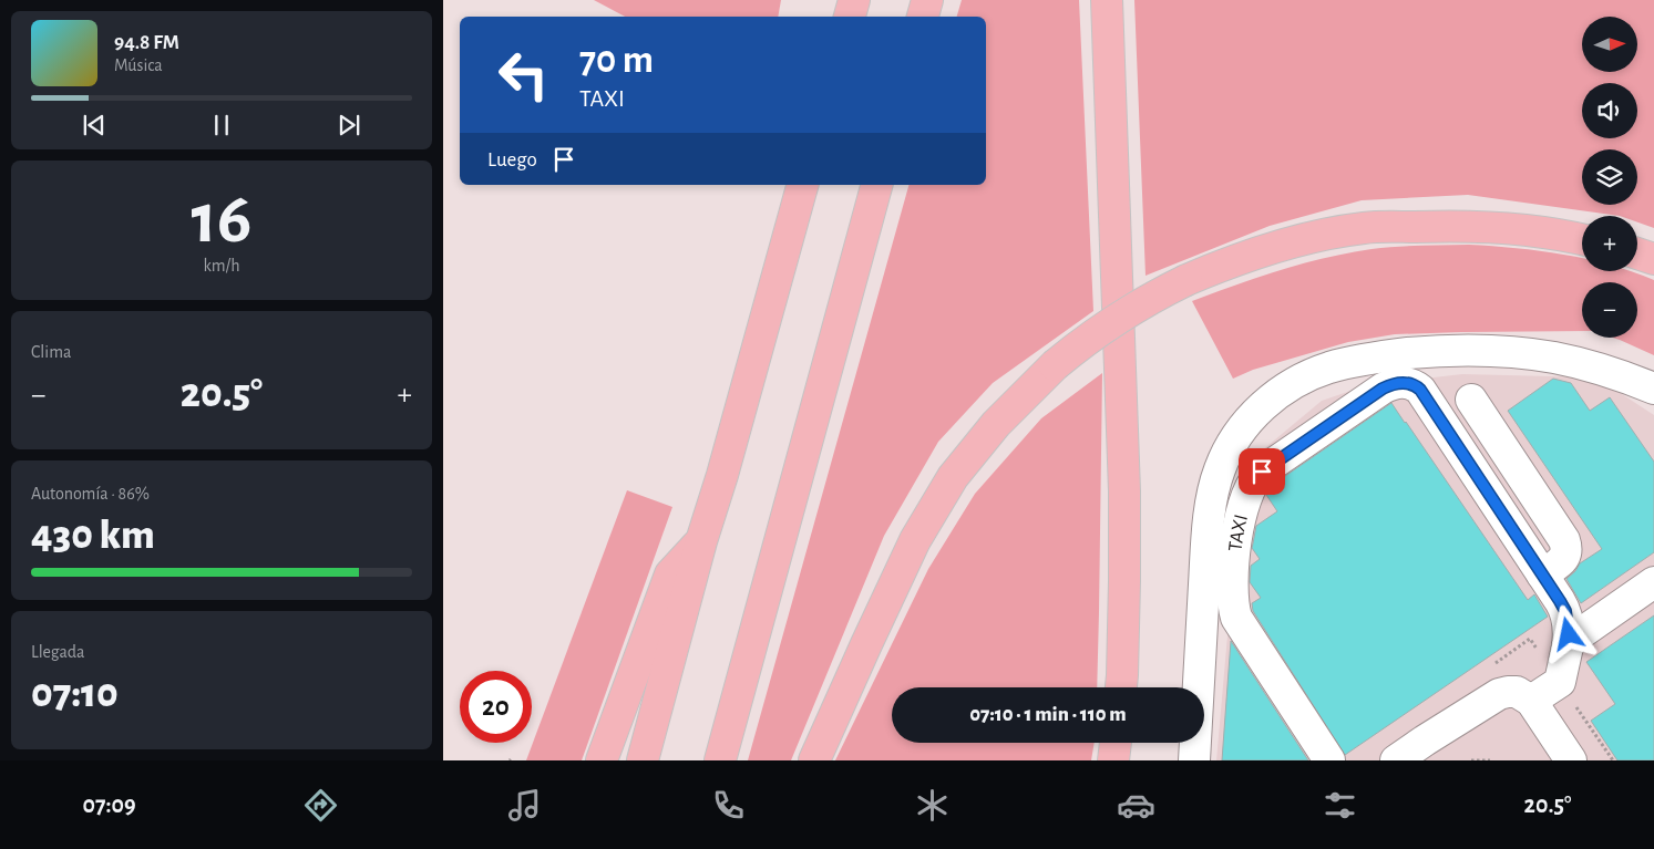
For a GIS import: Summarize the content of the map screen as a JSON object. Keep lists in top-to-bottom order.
{
  "streets": {
    "street": ["TAXI"]
  },
  "north": "right",
  "page": {
    "map_buttons": ["+", "−"],
    "turn": ["70 m", "TAXI"],
    "song": ["94.8 FM", "Música"],
    "then": "Luego",
    "tile": [
      ["16", "km/h"],
      "Clima",
      ["Autonomía · 86%", "430 km"],
      ["Llegada", "07:10"]
    ],
    "heat": ["−", "20.5°", "+"],
    "limit": "20",
    "trip": "07:10 · 1 min · 110 m",
    "tabs": ["07:09", "20.5°"]
  }
}
